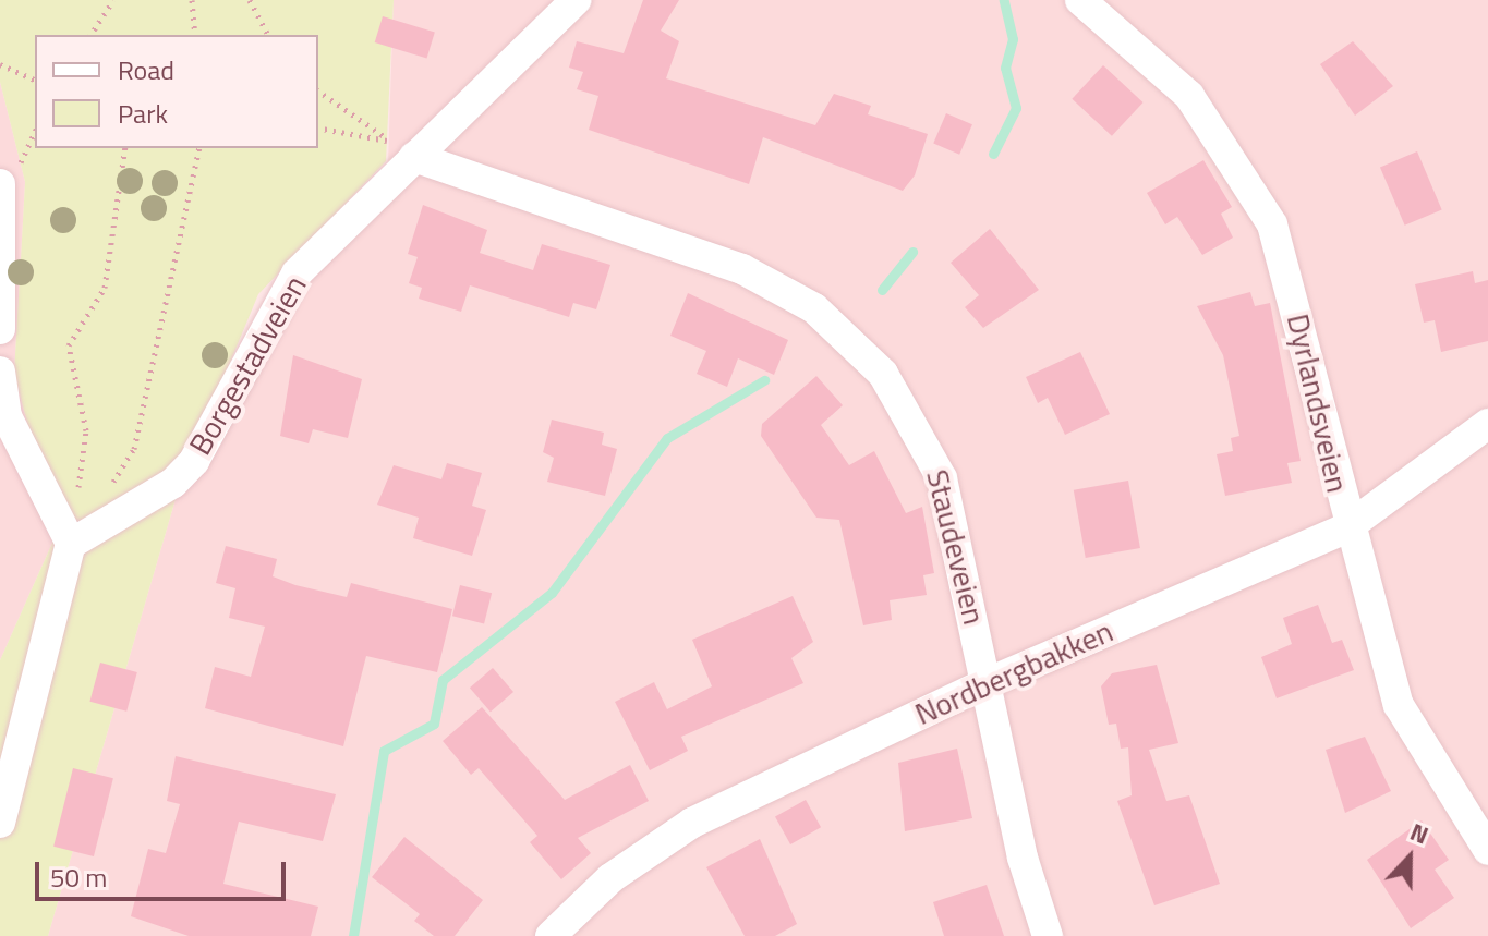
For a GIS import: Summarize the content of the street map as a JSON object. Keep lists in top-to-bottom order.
{
  "streets": {
    "street": [
      "Borgestadveien",
      "Dyrlandsveien",
      "Staudeveien",
      "Nordbergbakken"
    ]
  },
  "crossings": [
    ["Borgestadveien", "Staudeveien"],
    ["Dyrlandsveien", "Nordbergbakken"],
    ["Staudeveien", "Nordbergbakken"]
  ],
  "legend": ["Road", "Park"],
  "scale_bar": "50 m",
  "north": "top"
}
